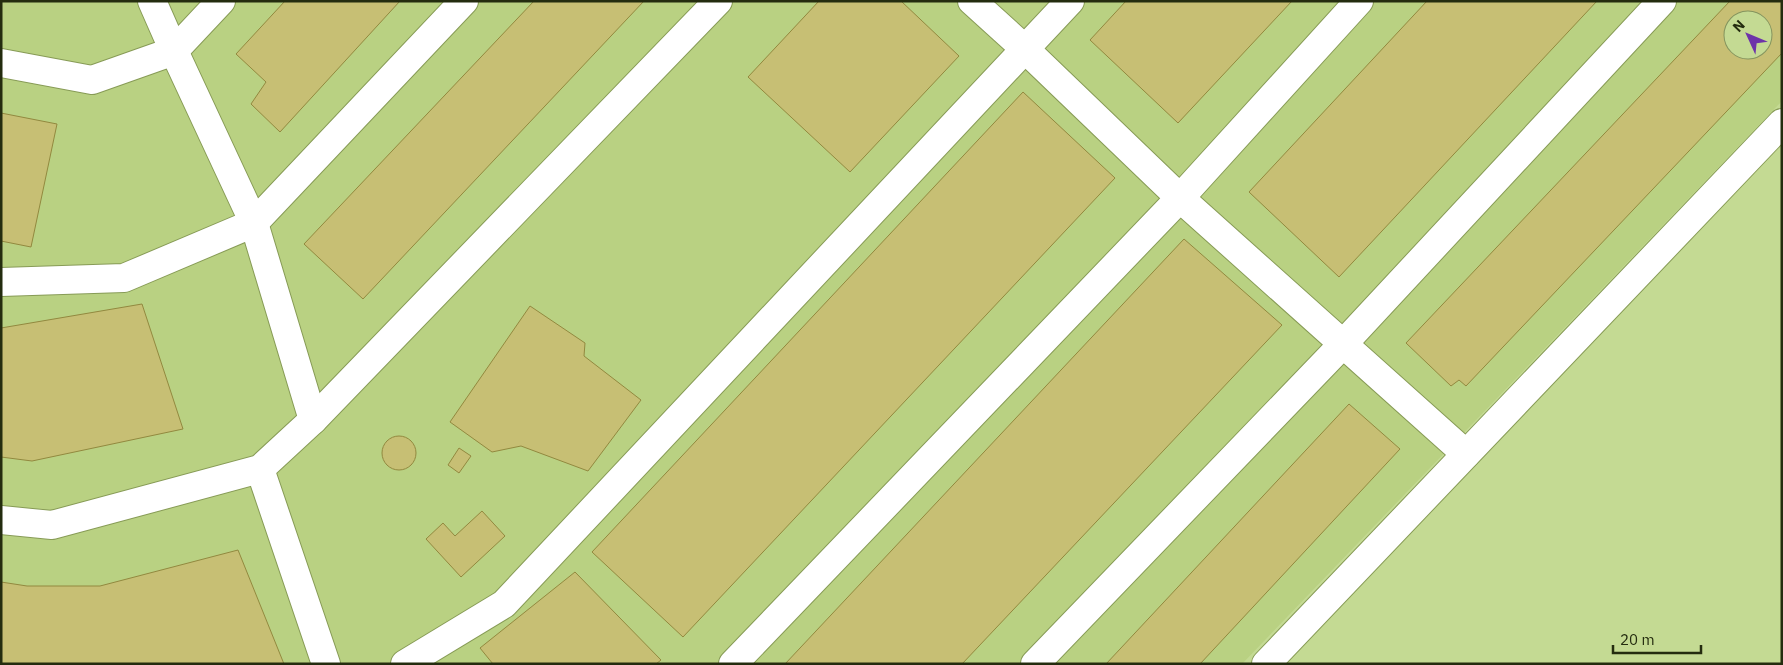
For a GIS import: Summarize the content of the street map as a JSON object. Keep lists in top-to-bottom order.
{
  "scale_bar": "20 m",
  "north": "top left"
}
